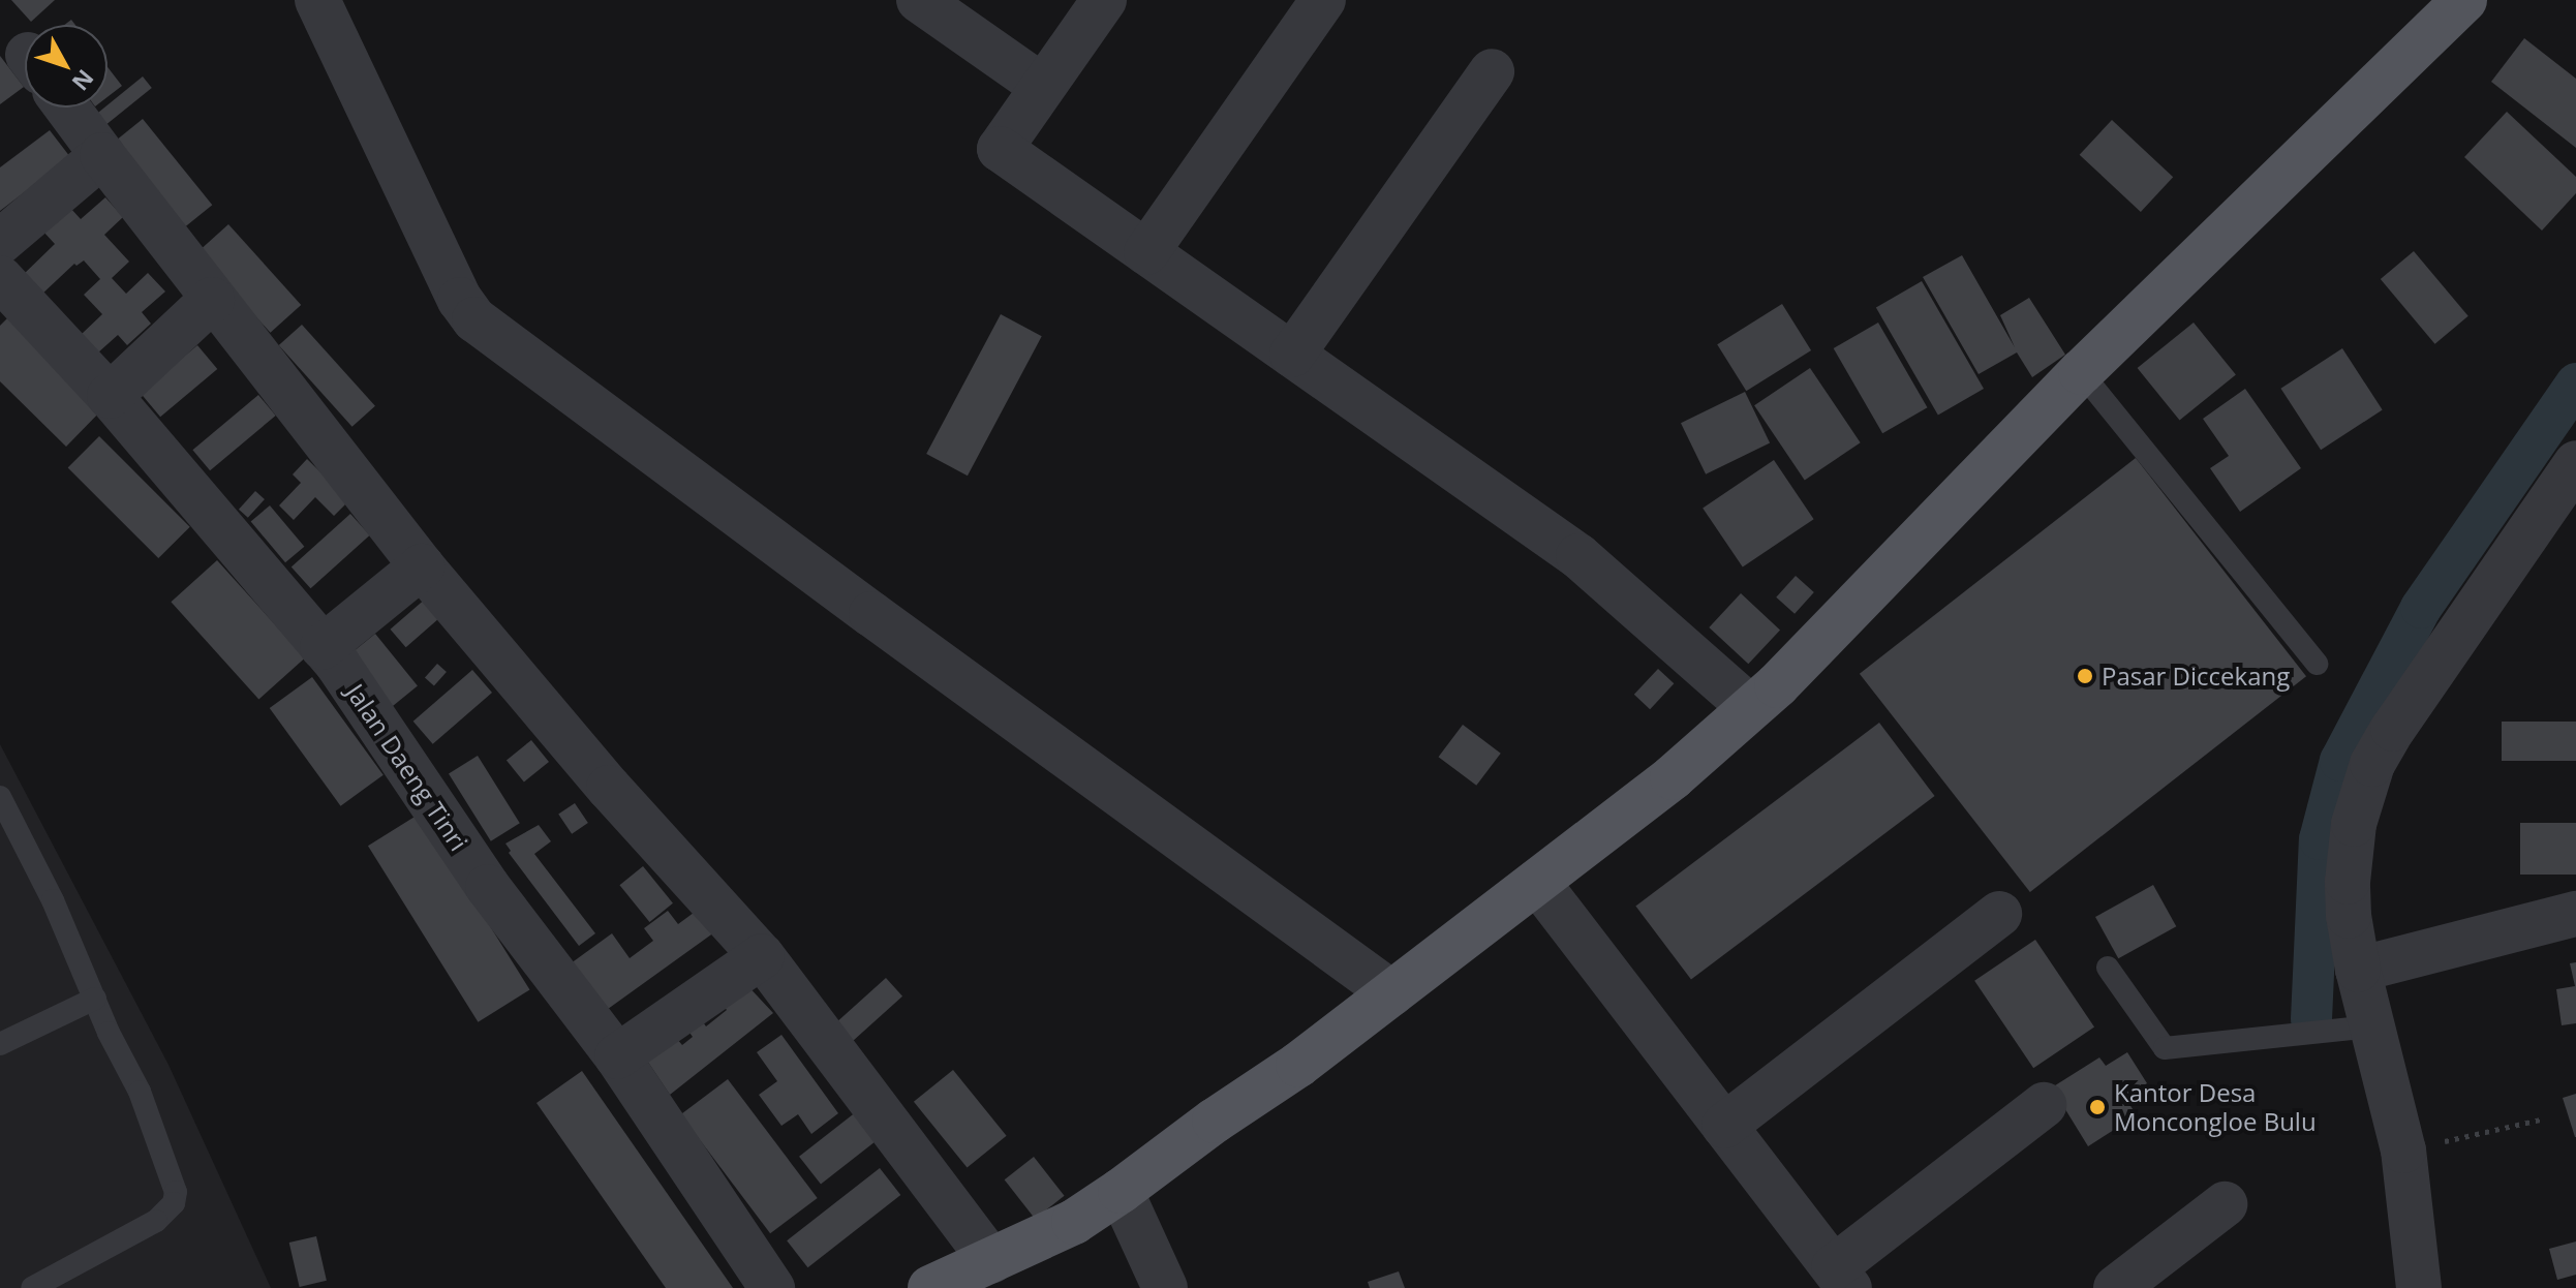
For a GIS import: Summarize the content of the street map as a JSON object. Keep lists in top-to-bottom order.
{
  "streets": {
    "street": ["Jalan Daeng Tinri"]
  },
  "places": ["Pasar Diccekang", "Kantor Desa Moncongloe Bulu"],
  "north": "bottom right"
}
